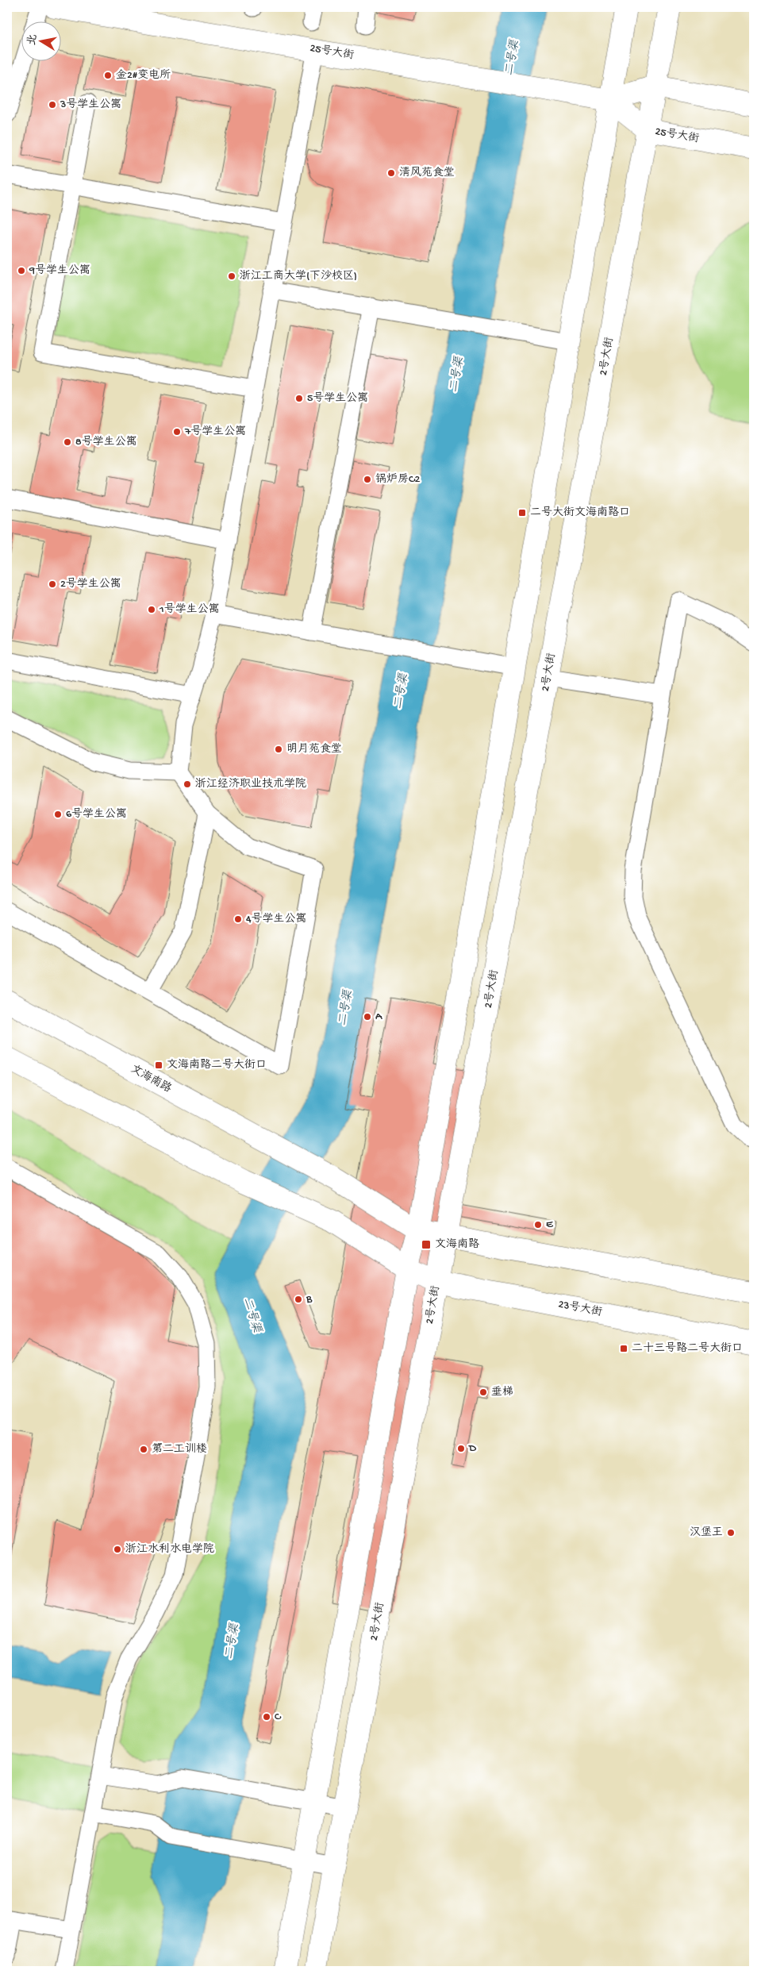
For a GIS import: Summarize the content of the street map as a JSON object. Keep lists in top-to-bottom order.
{
  "streets": {
    "main road": [
      "25号大街",
      "2号大街",
      "文海南路",
      "23号大街"
    ]
  },
  "crossings": [
    ["25号大街", "2号大街"],
    ["2号大街", "23号大街"]
  ],
  "water": ["二号渠"],
  "places": {
    "other": [
      "金2#变电所",
      "3号学生公寓",
      "清风苑食堂",
      "9号学生公寓",
      "浙江工商大学(下沙校区)",
      "5号学生公寓",
      "7号学生公寓",
      "8号学生公寓",
      "锅炉房C2",
      "2号学生公寓",
      "1号学生公寓",
      "明月苑食堂",
      "浙江经济职业技术学院",
      "6号学生公寓",
      "4号学生公寓",
      "A",
      "E",
      "B",
      "垂梯",
      "D",
      "第二工训楼",
      "汉堡王",
      "浙江水利水电学院",
      "C"
    ],
    "transit": [
      "二号大街文海南路口",
      "文海南路二号大街口",
      "文海南路",
      "二十三号路二号大街口"
    ]
  },
  "north": "left"
}
